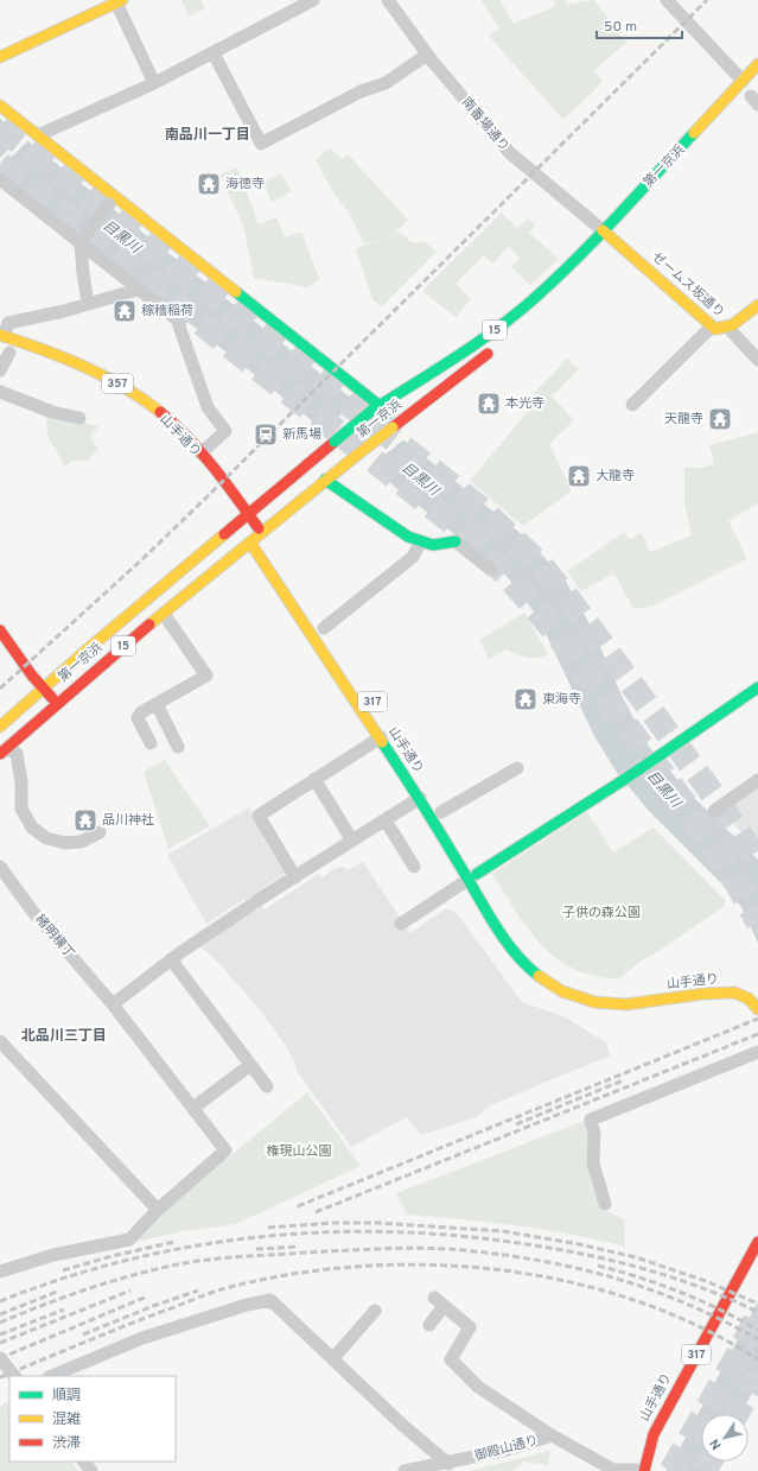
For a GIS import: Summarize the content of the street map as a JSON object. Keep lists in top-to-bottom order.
{
  "streets": {
    "main road": [
      "第一京浜",
      "ゼームス坂通り",
      "15",
      "357",
      "山手通り",
      "317"
    ],
    "street": ["南番場通り", "緒明横丁", "御殿山通り"]
  },
  "crossings": [
    ["南番場通り", "第一京浜"],
    ["南番場通り", "ゼームス坂通り"],
    ["第一京浜", "ゼームス坂通り"],
    ["第一京浜", "山手通り"]
  ],
  "districts": ["南品川一丁目", "北品川三丁目"],
  "water": ["目黒川"],
  "parks": ["子供の森公園", "権現山公園"],
  "places": {
    "temple": [
      "海徳寺",
      "稼穡稲荷",
      "本光寺",
      "天龍寺",
      "大龍寺",
      "東海寺",
      "品川神社"
    ],
    "station": ["新馬場"]
  },
  "legend": ["順調", "混雑", "渋滞"],
  "scale_bar": "50 m",
  "north": "bottom left"
}
